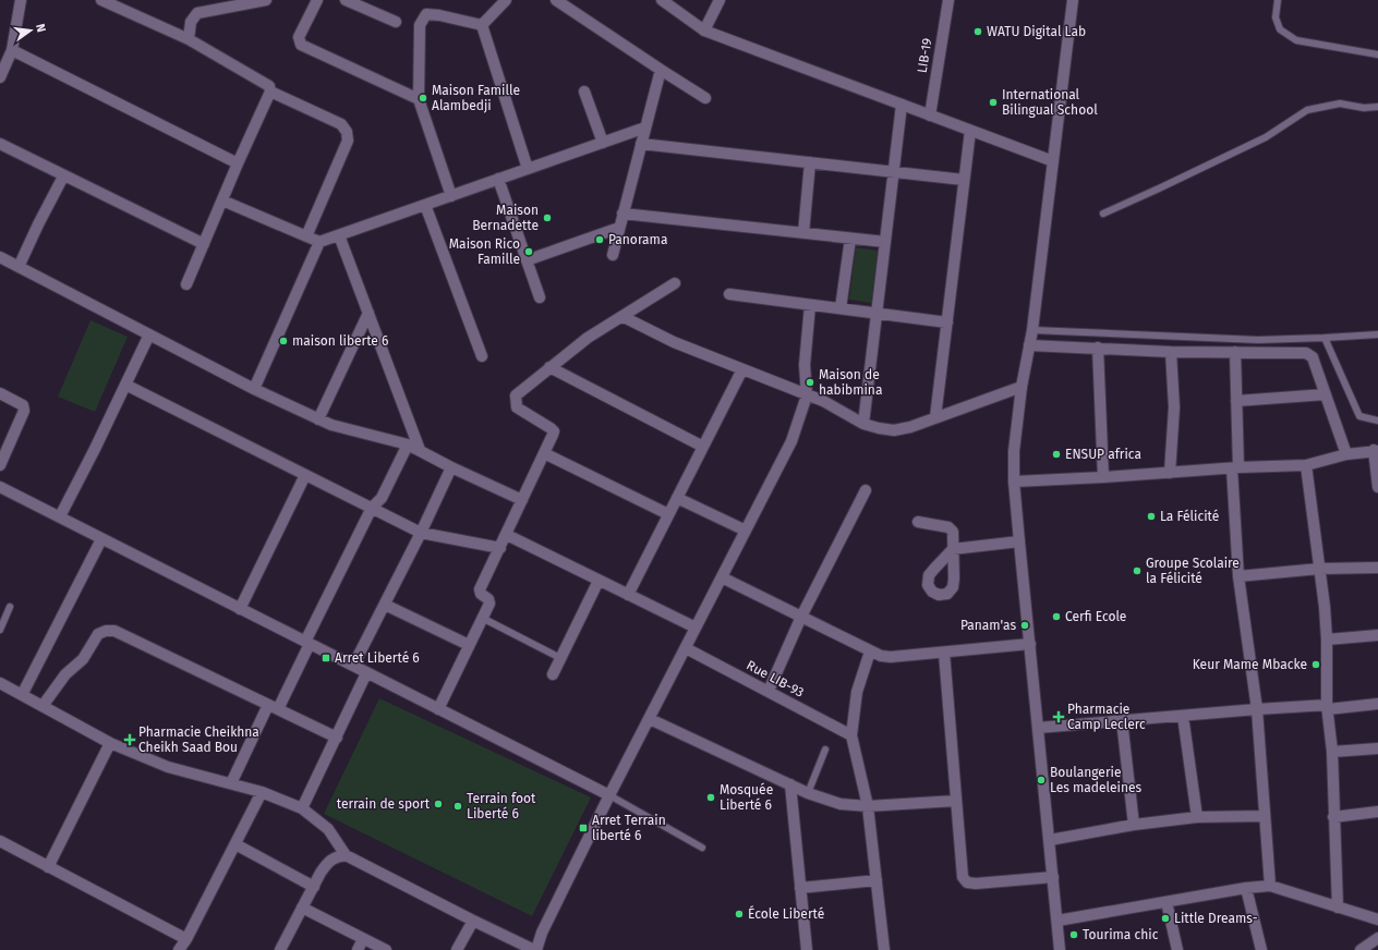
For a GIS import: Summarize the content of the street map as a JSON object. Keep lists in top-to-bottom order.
{
  "streets": {
    "street": ["LIB-19", "Rue LIB-93"]
  },
  "places": {
    "other": [
      "WATU Digital Lab",
      "Maison Famille Alambedji",
      "International Bilingual School",
      "Maison Bernadette",
      "Panorama",
      "Maison Rico Famille",
      "maison liberte 6",
      "Maison de habibmina",
      "ENSUP africa",
      "La Félicité",
      "Groupe Scolaire la Félicité",
      "Cerfi Ecole",
      "Panam'as",
      "Keur Mame Mbacke",
      "Boulangerie Les madeleines",
      "Mosquée Liberté 6",
      "terrain de sport",
      "Terrain foot Liberté 6",
      "École Liberté",
      "Little Dreams-",
      "Tourima chic"
    ],
    "transit": ["Arret Liberté 6", "Arret Terrain liberté 6"],
    "health": ["Pharmacie Camp Leclerc", "Pharmacie Cheikhna Cheikh Saad Bou"]
  },
  "north": "right"
}
